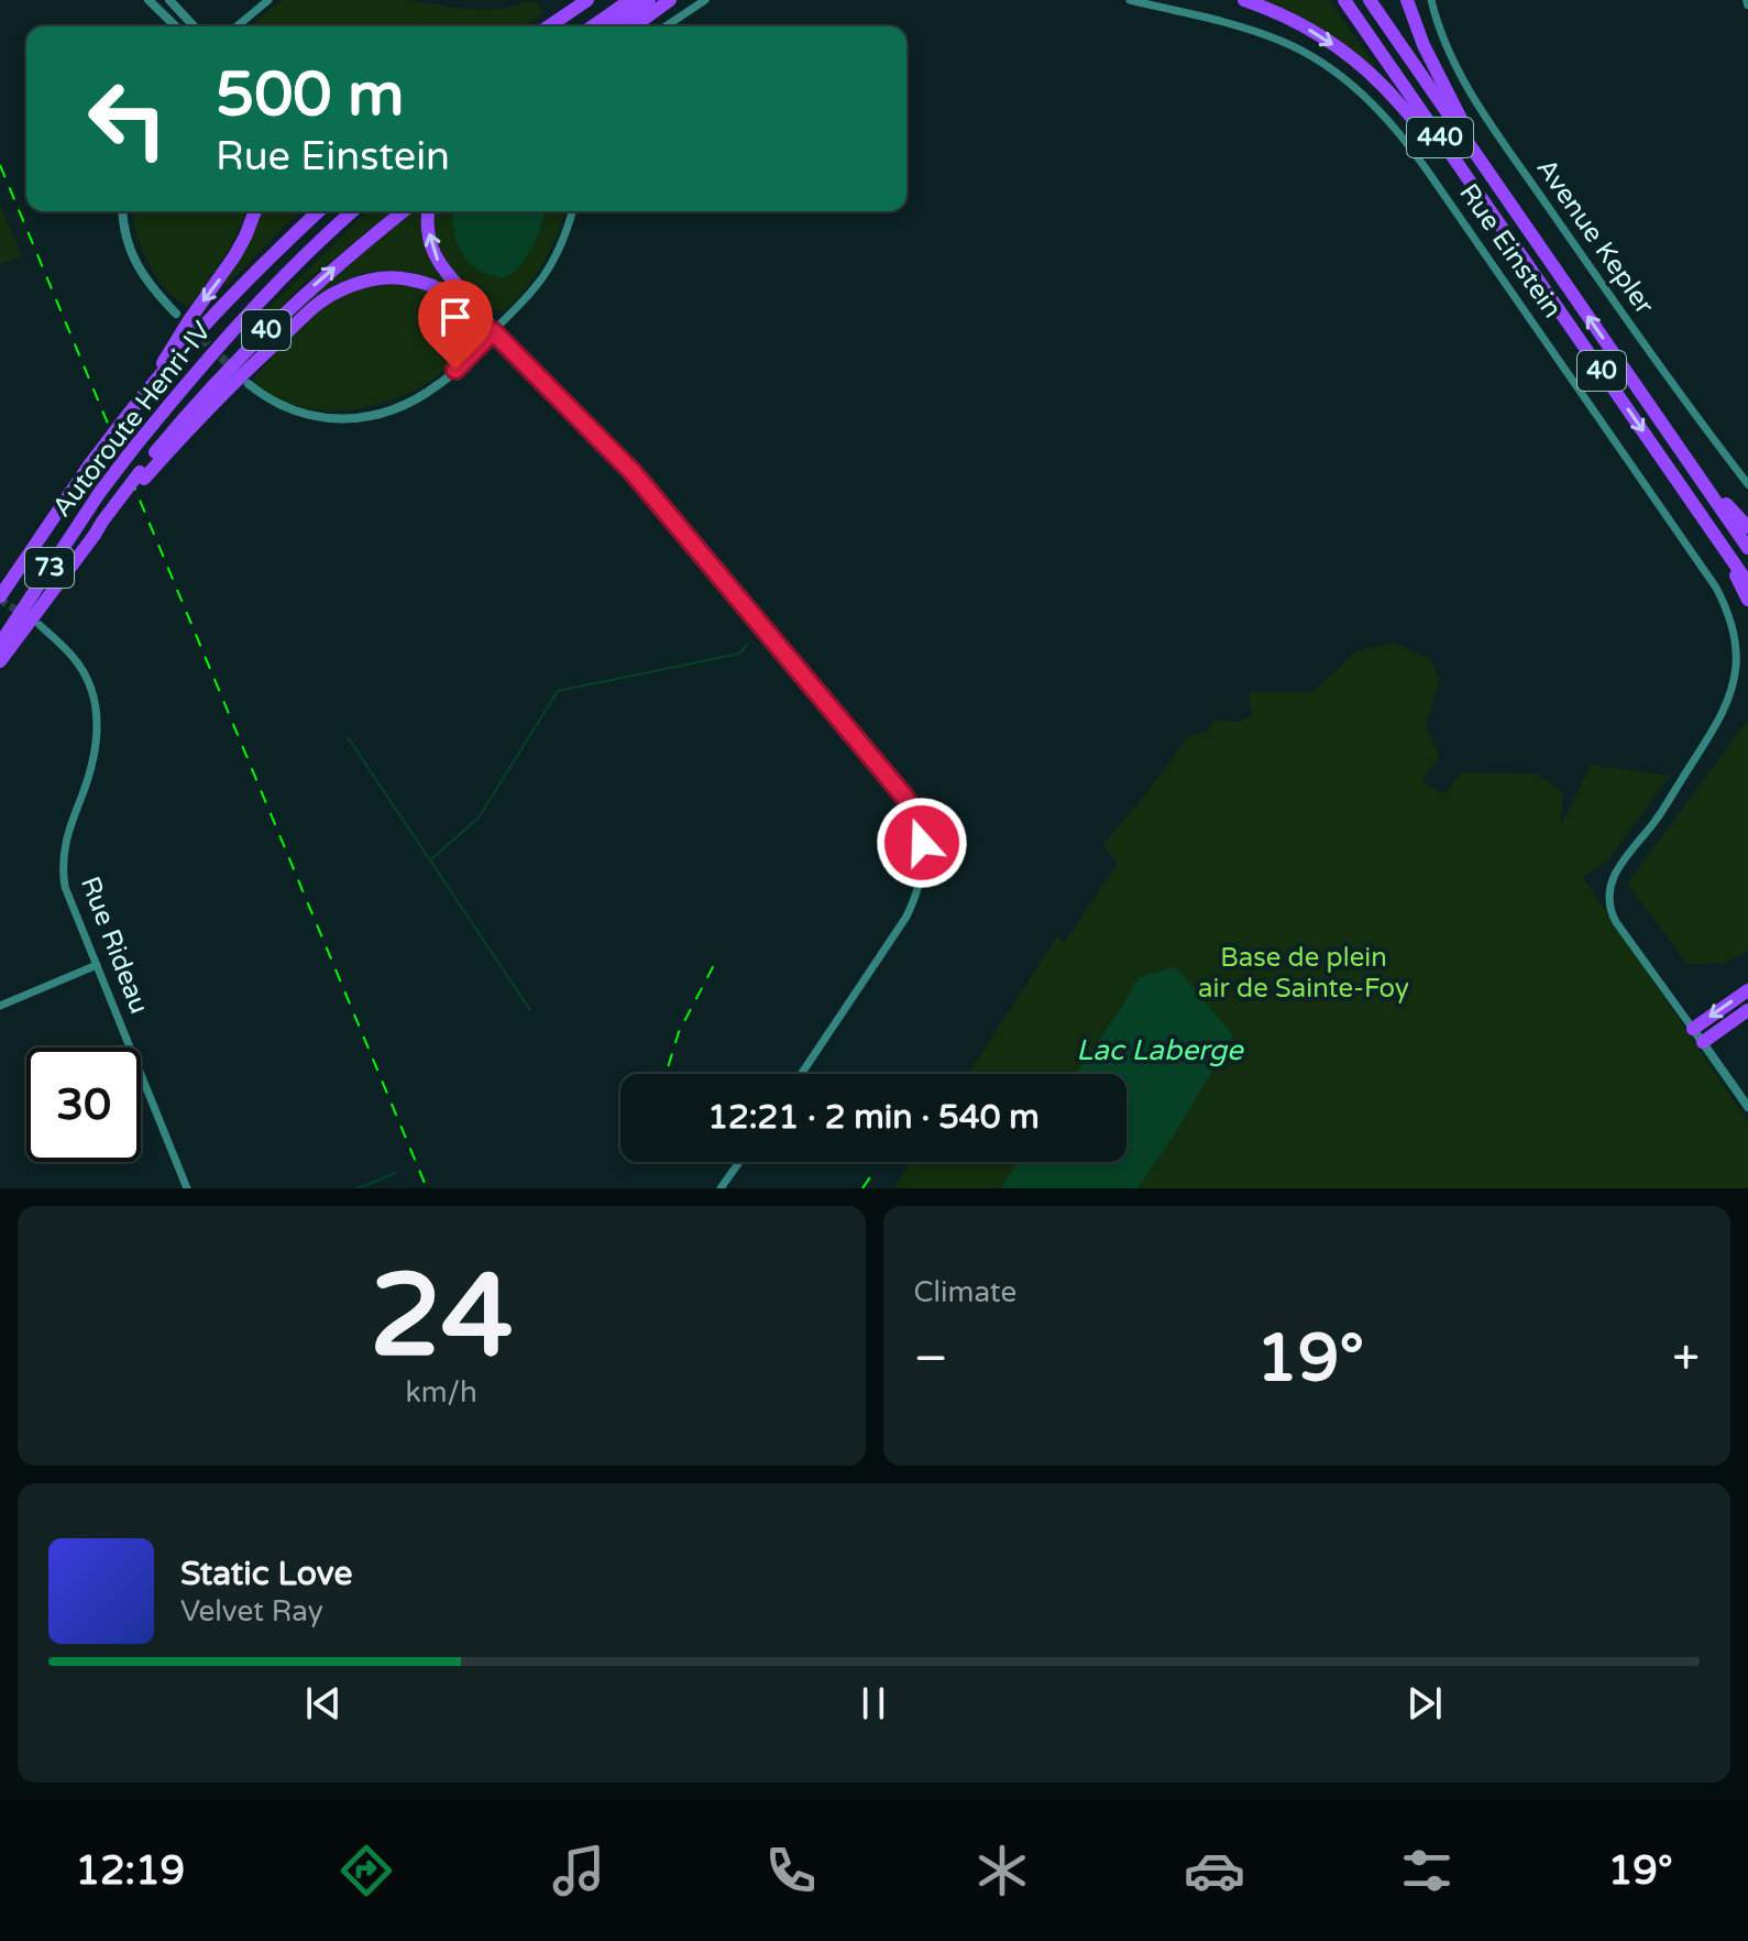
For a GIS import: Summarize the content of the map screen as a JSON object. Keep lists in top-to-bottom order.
{
  "streets": {
    "highway": [
      "440",
      "40",
      "Autoroute Henri-IV",
      "73"
    ],
    "street": ["Avenue Kepler", "Rue Einstein", "Rue Rideau"]
  },
  "crossings": [
    ["440", "40"]
  ],
  "water": ["Lac Laberge"],
  "parks": ["Base de plein air de Sainte-Foy"],
  "page": {
    "turn": ["500 m", "Rue Einstein"],
    "limit": "30",
    "trip": "12:21 · 2 min · 540 m",
    "tile": [
      ["24", "km/h"],
      "Climate"
    ],
    "heat": ["−", "19°", "+"],
    "song": ["Static Love", "Velvet Ray"],
    "tabs": ["12:19", "19°"]
  }
}
